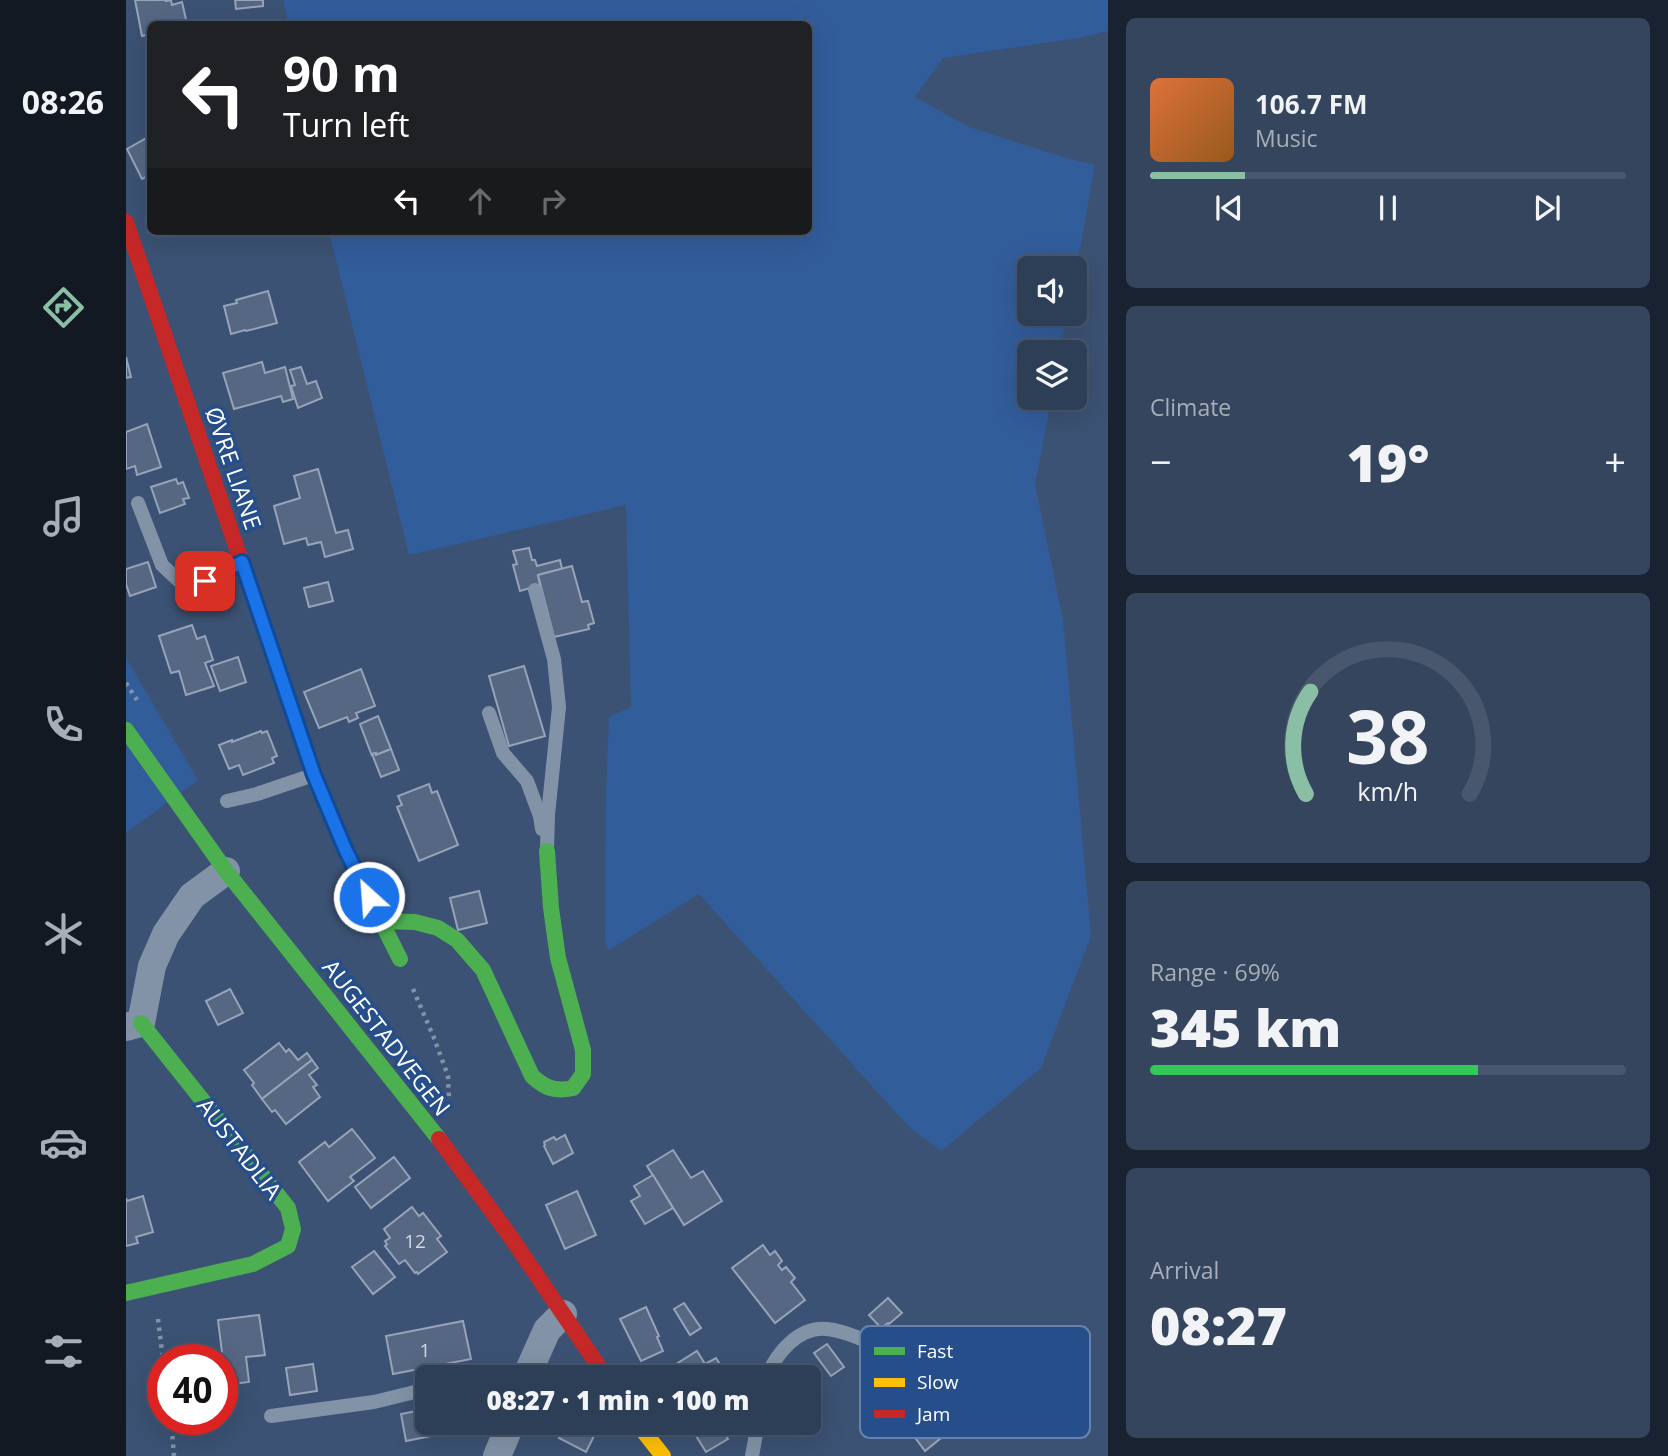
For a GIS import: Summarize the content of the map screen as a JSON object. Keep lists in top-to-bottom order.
{
  "streets": {
    "street": ["ØVRE LIANE", "AUGESTADVEGEN", "AUSTADLIA"]
  },
  "crossings": [
    ["AUGESTADVEGEN", "AUSTADLIA"]
  ],
  "house_numbers": ["12", "1"],
  "legend": ["Fast", "Slow", "Jam"],
  "page": {
    "tabs": "08:26",
    "turn": ["90 m", "Turn left"],
    "song": ["106.7 FM", "Music"],
    "tile": [
      "Climate",
      ["Range · 69%", "345 km"],
      ["Arrival", "08:27"]
    ],
    "heat": ["−", "19°", "+"],
    "limit": "40",
    "trip": "08:27 · 1 min · 100 m",
    "gauge": ["38", "km/h"]
  }
}
